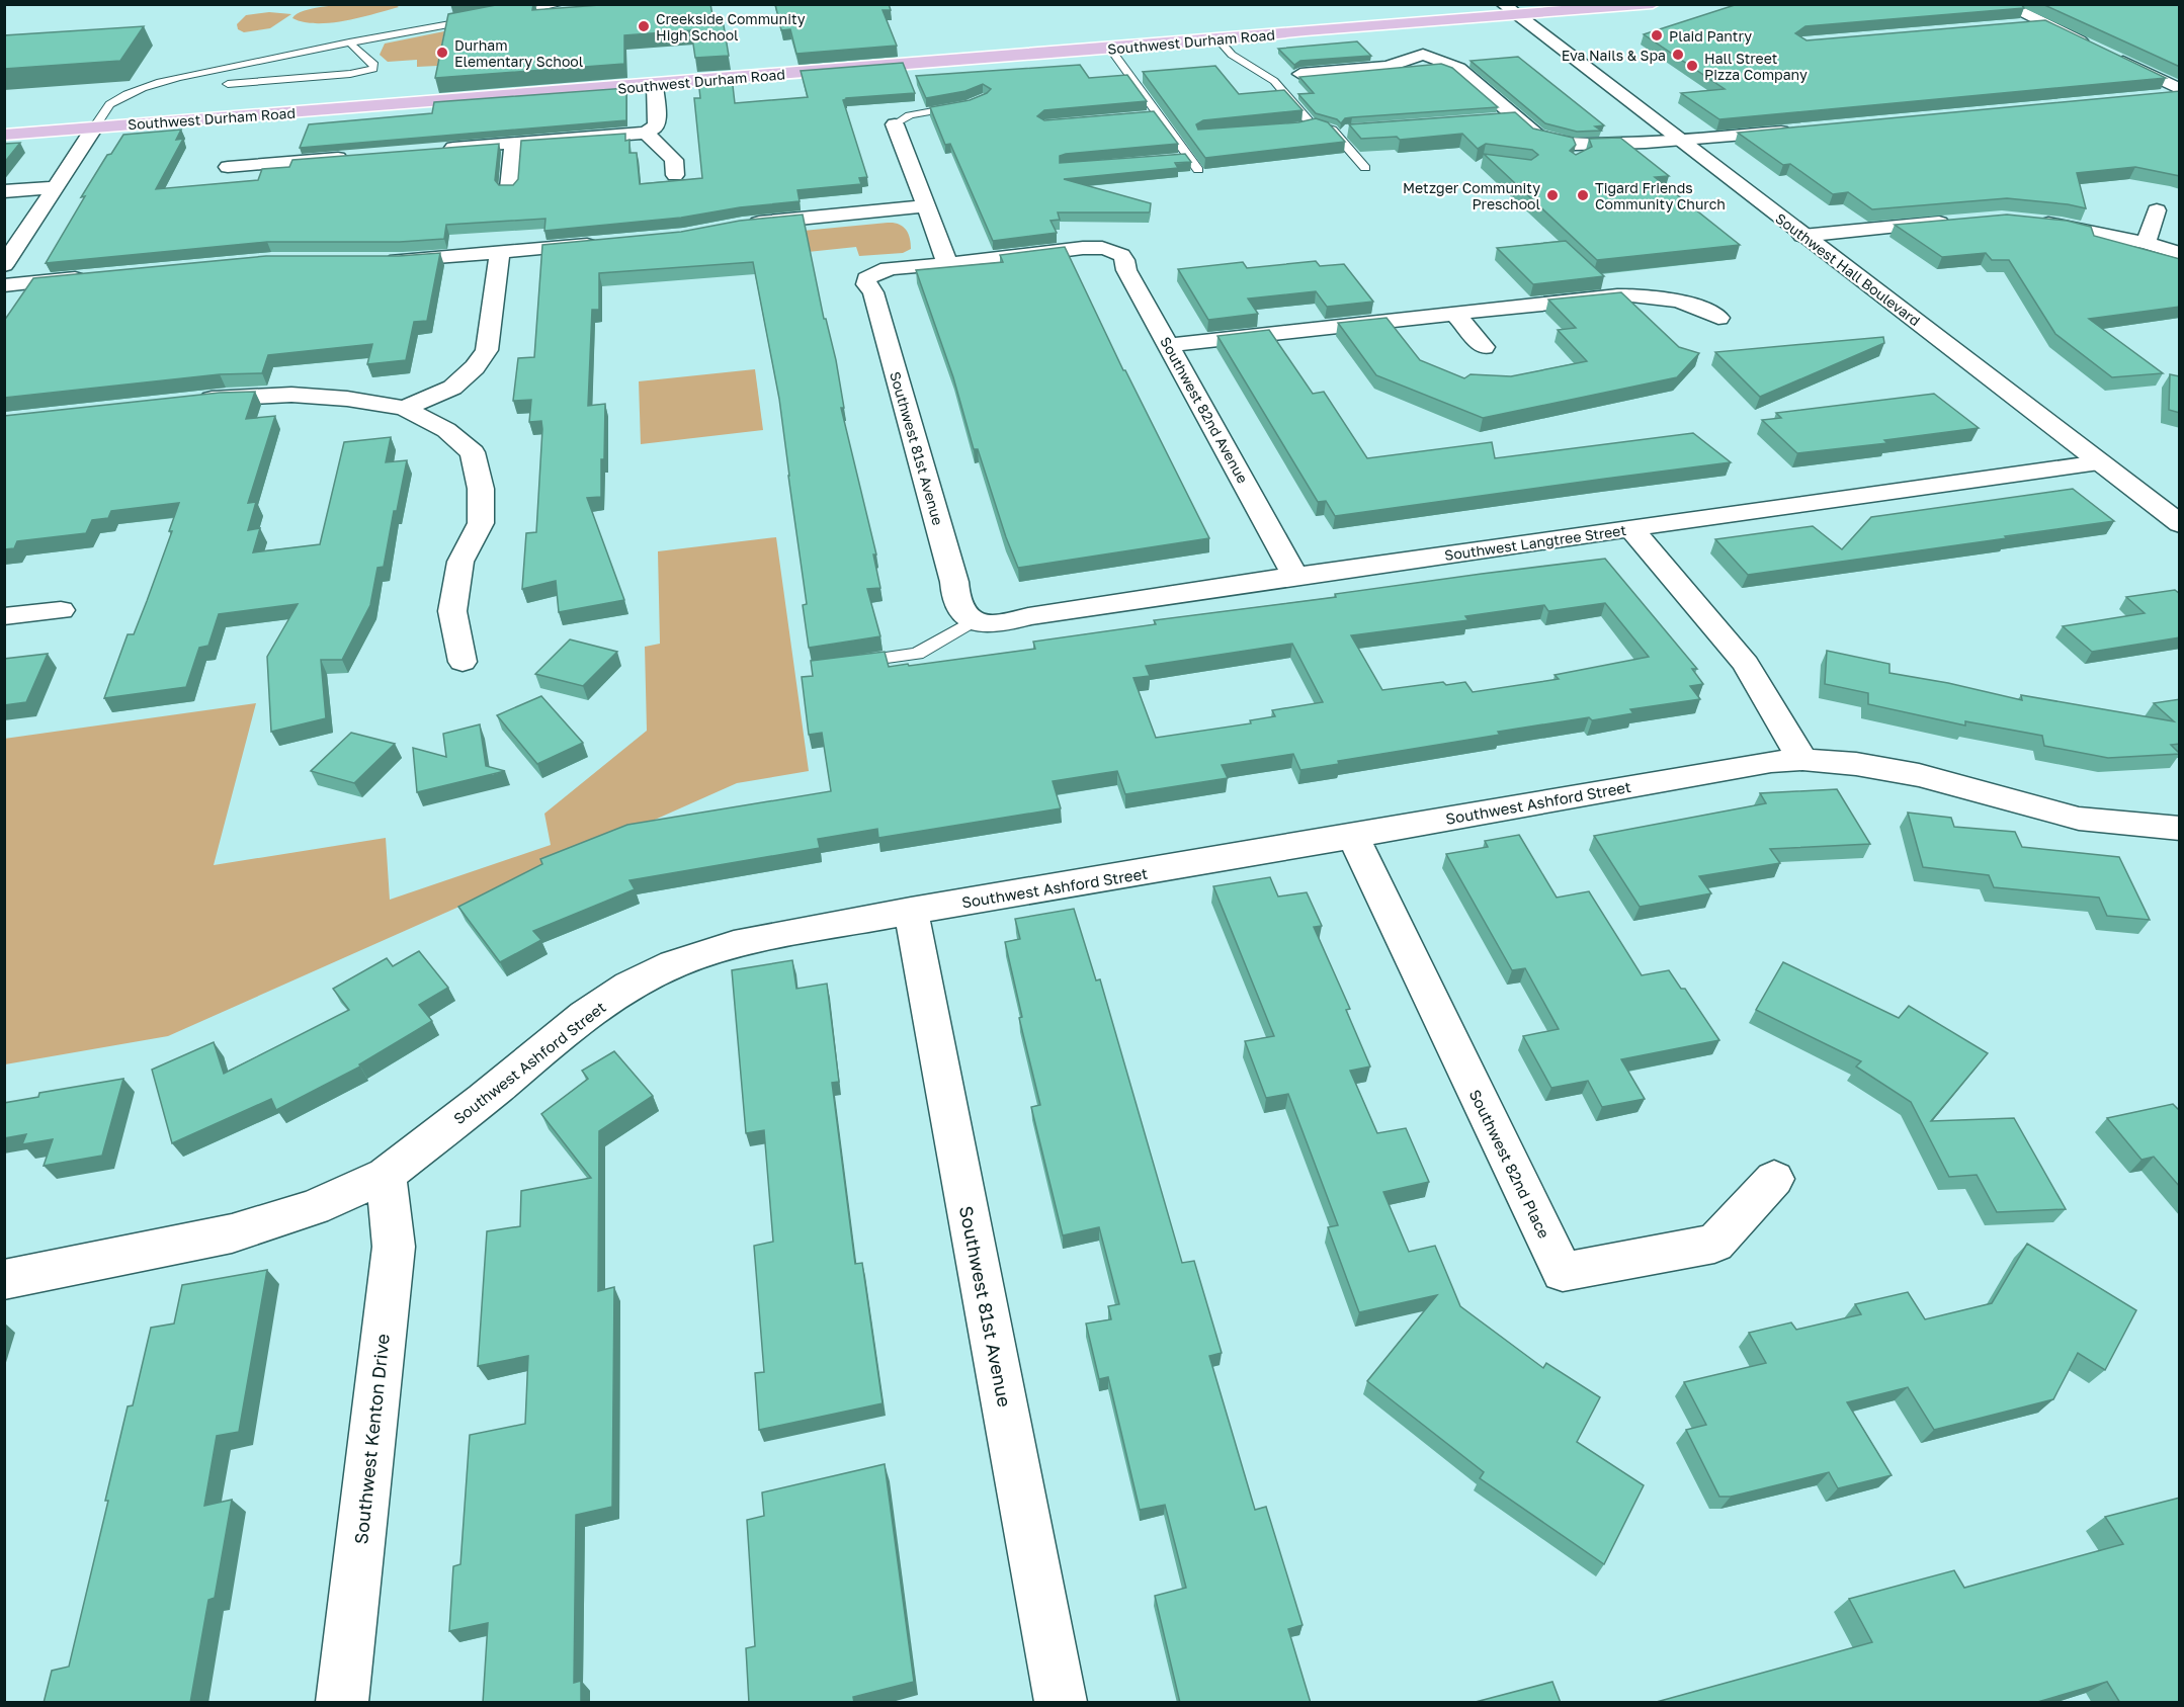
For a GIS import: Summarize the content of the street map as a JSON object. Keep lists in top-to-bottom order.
{
  "streets": {
    "main road": ["Southwest Durham Road"],
    "street": [
      "Southwest Hall Boulevard",
      "Southwest 82nd Avenue",
      "Southwest 81st Avenue",
      "Southwest Langtree Street",
      "Southwest Ashford Street",
      "Southwest 82nd Place",
      "Southwest Kenton Drive"
    ]
  },
  "crossings": [
    ["Southwest Durham Road", "Southwest Hall Boulevard"],
    ["Southwest Hall Boulevard", "Southwest Langtree Street"],
    ["Southwest 82nd Avenue", "Southwest 81st Avenue"],
    ["Southwest 82nd Avenue", "Southwest Langtree Street"],
    ["Southwest 81st Avenue", "Southwest Langtree Street"],
    ["Southwest 81st Avenue", "Southwest Ashford Street"],
    ["Southwest Ashford Street", "Southwest 82nd Place"],
    ["Southwest Ashford Street", "Southwest Kenton Drive"]
  ],
  "places": [
    "Creekside Community High School",
    "Plaid Pantry",
    "Durham Elementary School",
    "Eva Nails & Spa",
    "Hall Street Pizza Company",
    "Metzger Community Preschool",
    "Tigard Friends Community Church"
  ]
}
